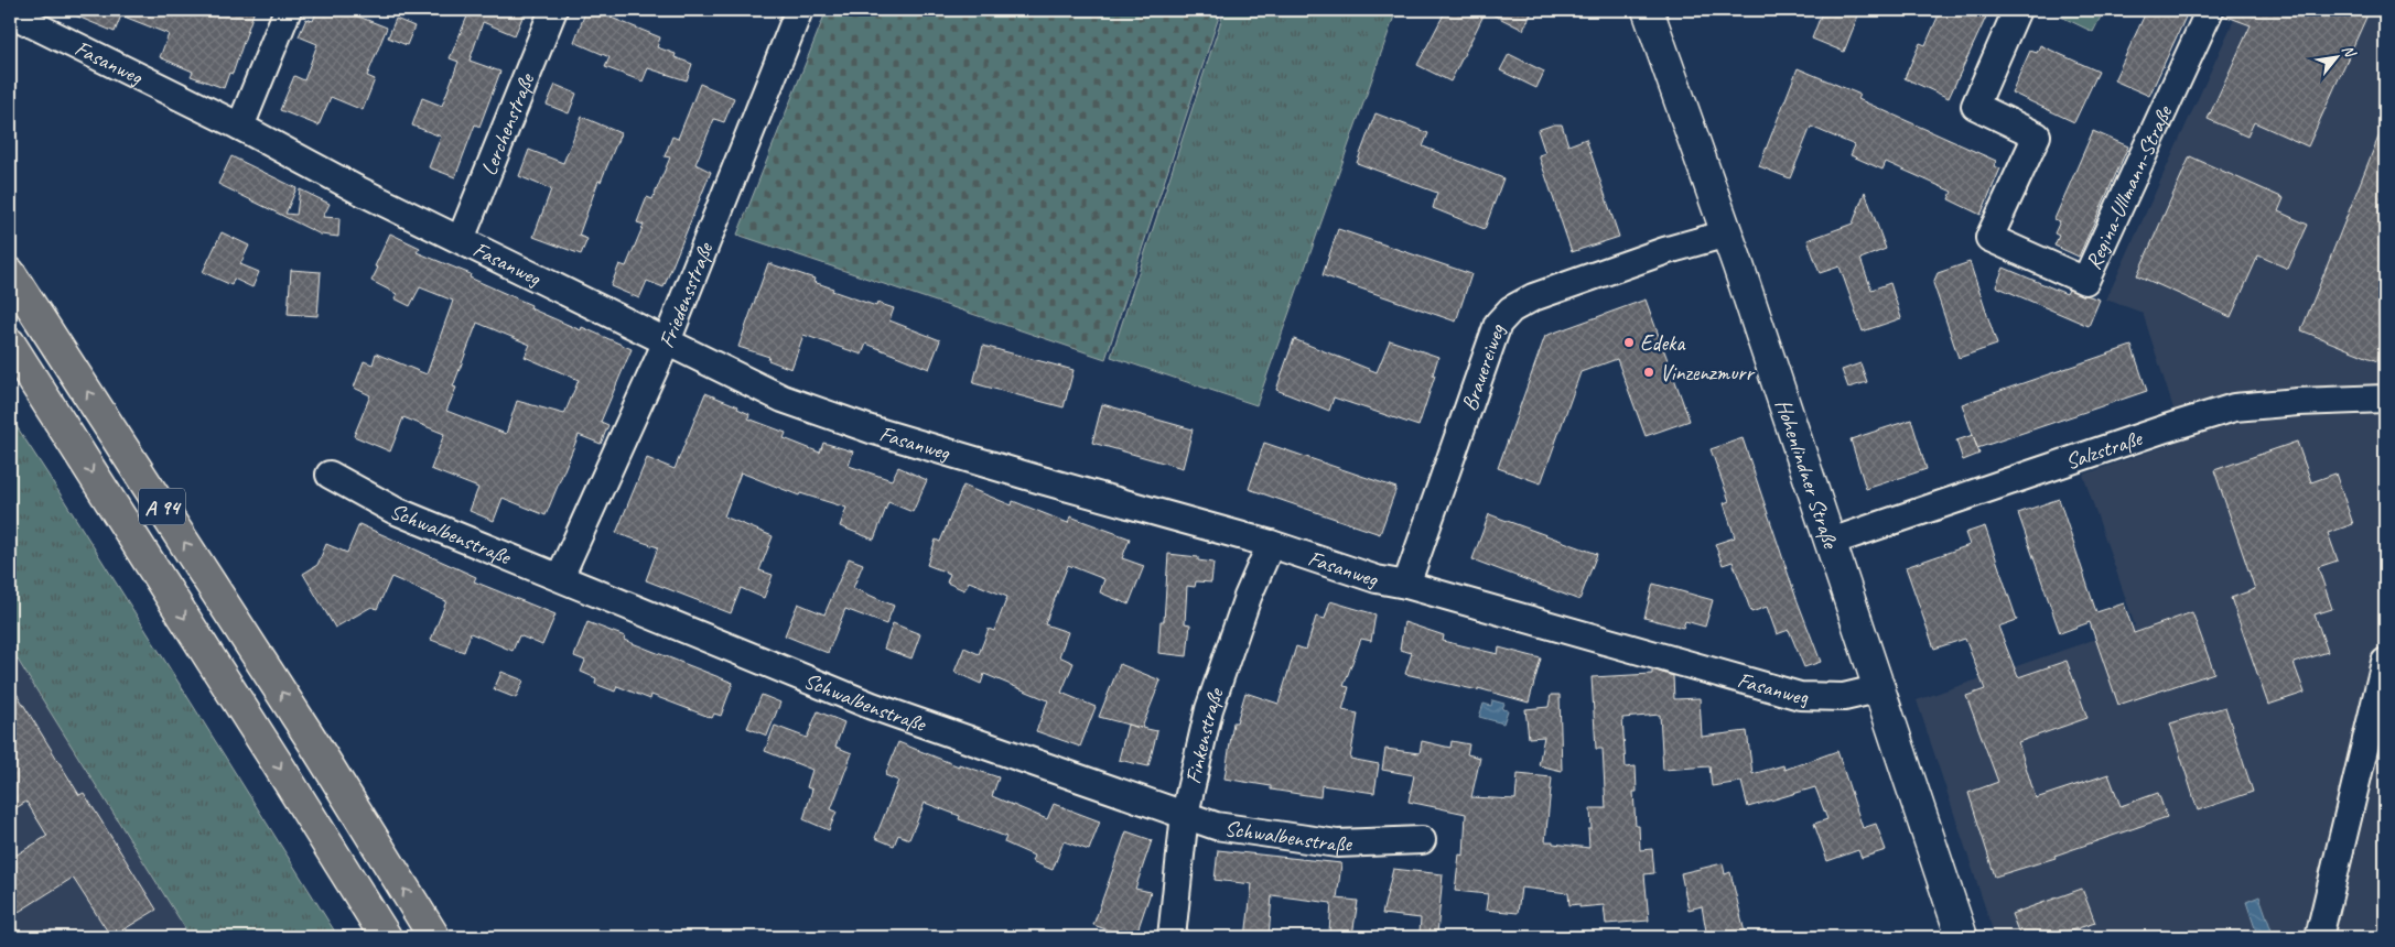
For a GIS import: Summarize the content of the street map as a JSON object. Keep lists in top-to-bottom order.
{
  "streets": {
    "highway": ["A 94"],
    "street": [
      "Fasanweg",
      "Lerchenstraße",
      "Regina-Ullmann-Straße",
      "Friedensstraße",
      "Brauereiweg",
      "Salzstraße",
      "Hohenlindner Straße",
      "Schwalbenstraße",
      "Finkenstraße"
    ]
  },
  "crossings": [
    ["Fasanweg", "Lerchenstraße"],
    ["Fasanweg", "Friedensstraße"],
    ["Fasanweg", "Brauereiweg"],
    ["Fasanweg", "Hohenlindner Straße"],
    ["Fasanweg", "Finkenstraße"],
    ["Friedensstraße", "Schwalbenstraße"],
    ["Brauereiweg", "Hohenlindner Straße"],
    ["Salzstraße", "Hohenlindner Straße"],
    ["Schwalbenstraße", "Finkenstraße"]
  ],
  "places": ["Edeka", "Vinzenzmurr"],
  "north": "top right"
}
